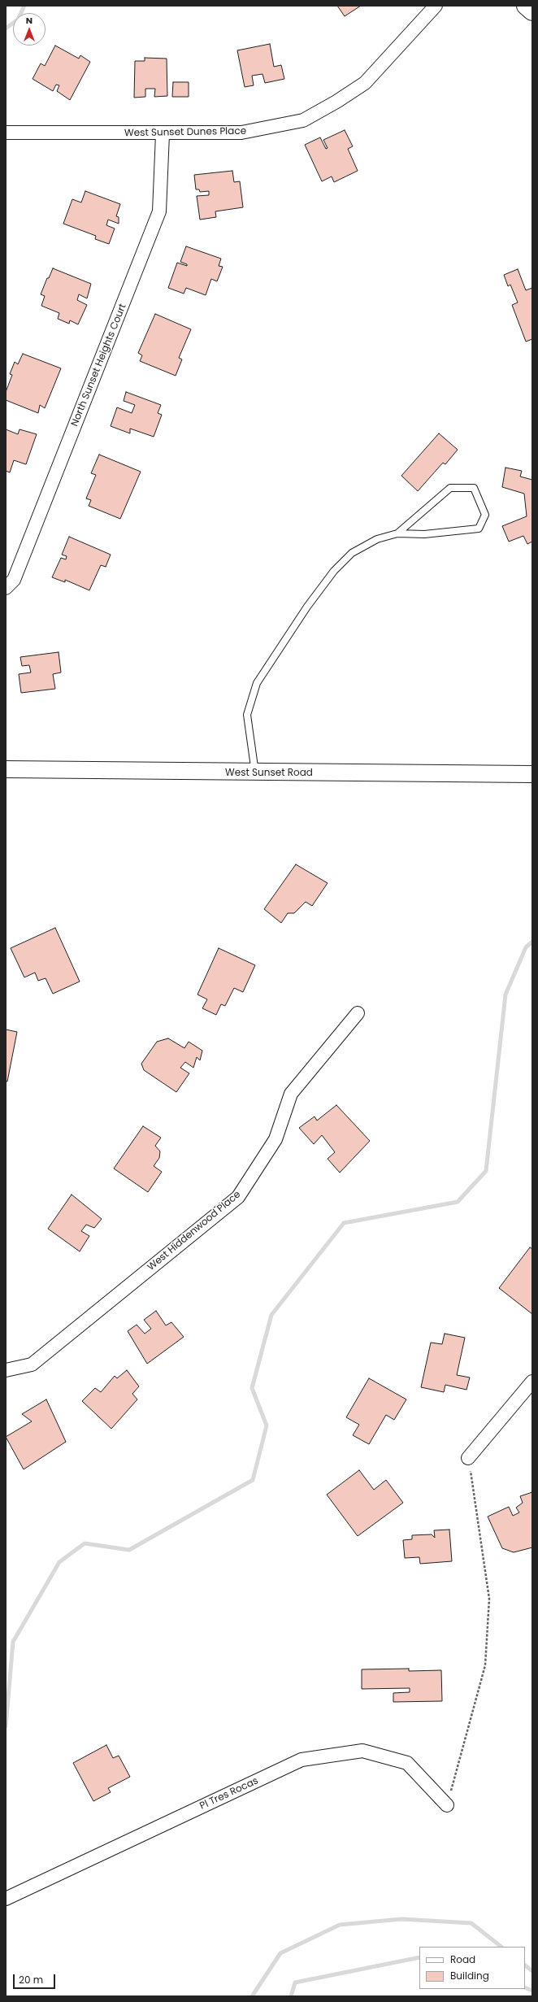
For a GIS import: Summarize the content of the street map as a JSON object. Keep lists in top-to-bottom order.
{
  "streets": {
    "street": [
      "West Sunset Dunes Place",
      "North Sunset Heights Court",
      "West Sunset Road",
      "West Hiddenwood Place",
      "Pl Tres Rocas"
    ]
  },
  "crossings": [
    ["West Sunset Dunes Place", "North Sunset Heights Court"]
  ],
  "legend": ["Road", "Building"],
  "scale_bar": "20 m",
  "north": "top"
}
